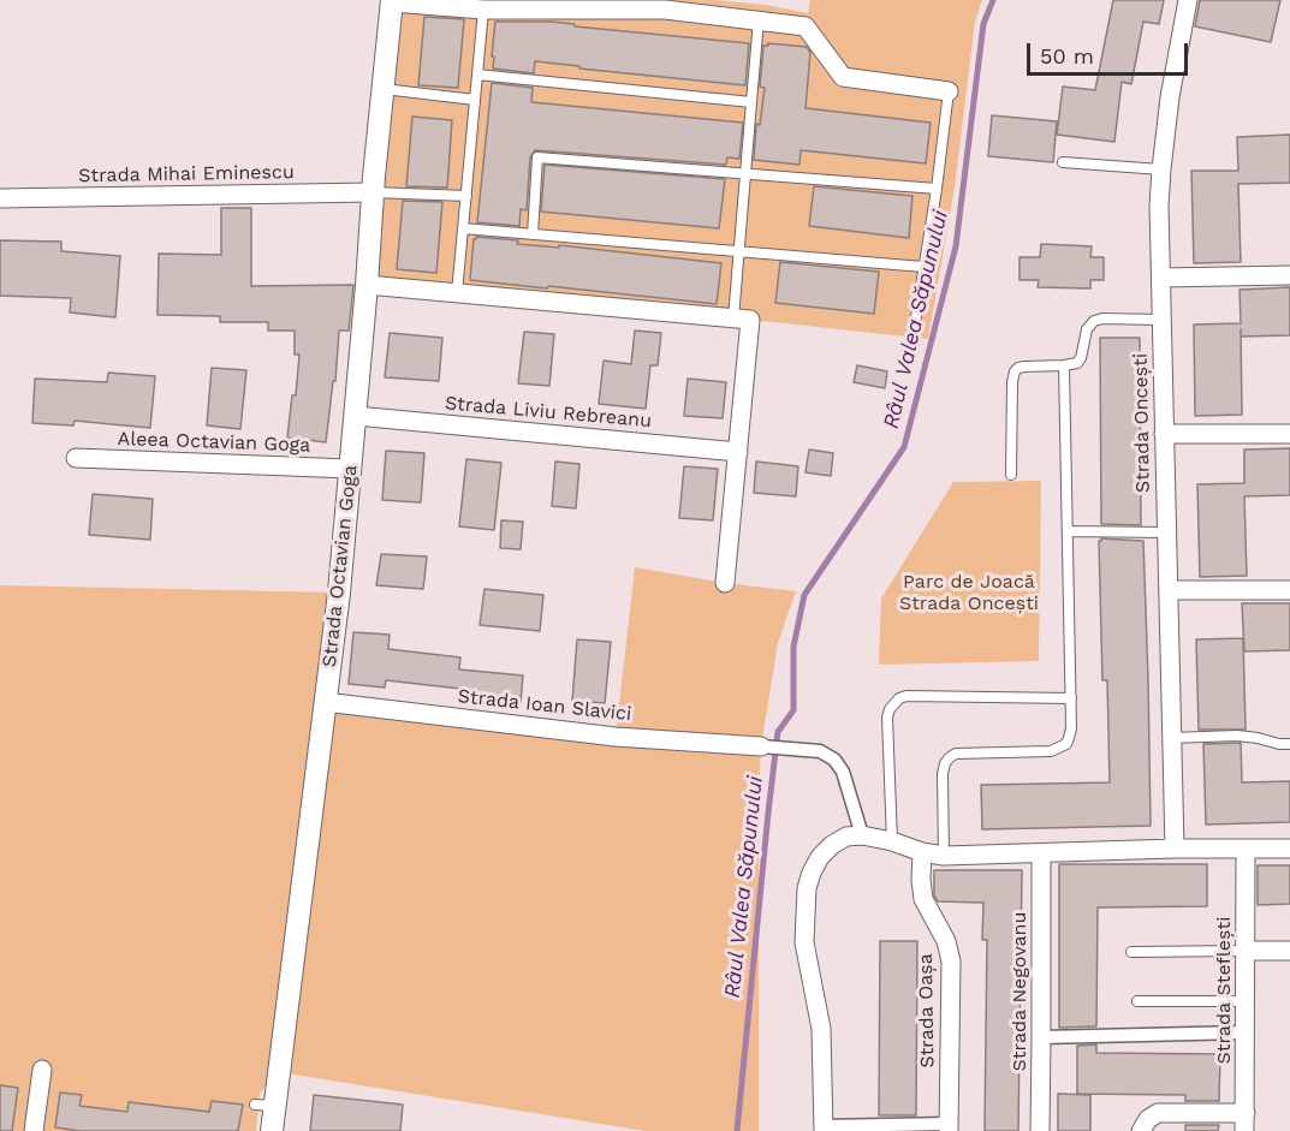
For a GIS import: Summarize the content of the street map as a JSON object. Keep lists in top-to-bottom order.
{
  "streets": {
    "street": [
      "Strada Mihai Eminescu",
      "Strada Liviu Rebreanu",
      "Strada Oncești",
      "Aleea Octavian Goga",
      "Strada Octavian Goga",
      "Strada Ioan Slavici",
      "Strada Steflești",
      "Strada Negovanu",
      "Strada Oașa"
    ]
  },
  "crossings": [
    ["Strada Mihai Eminescu", "Strada Octavian Goga"],
    ["Strada Liviu Rebreanu", "Strada Octavian Goga"],
    ["Aleea Octavian Goga", "Strada Octavian Goga"],
    ["Strada Octavian Goga", "Strada Ioan Slavici"]
  ],
  "water": ["Râul Valea Săpunului"],
  "parks": ["Parc de Joacă Strada Oncești"],
  "scale_bar": "50 m"
}
